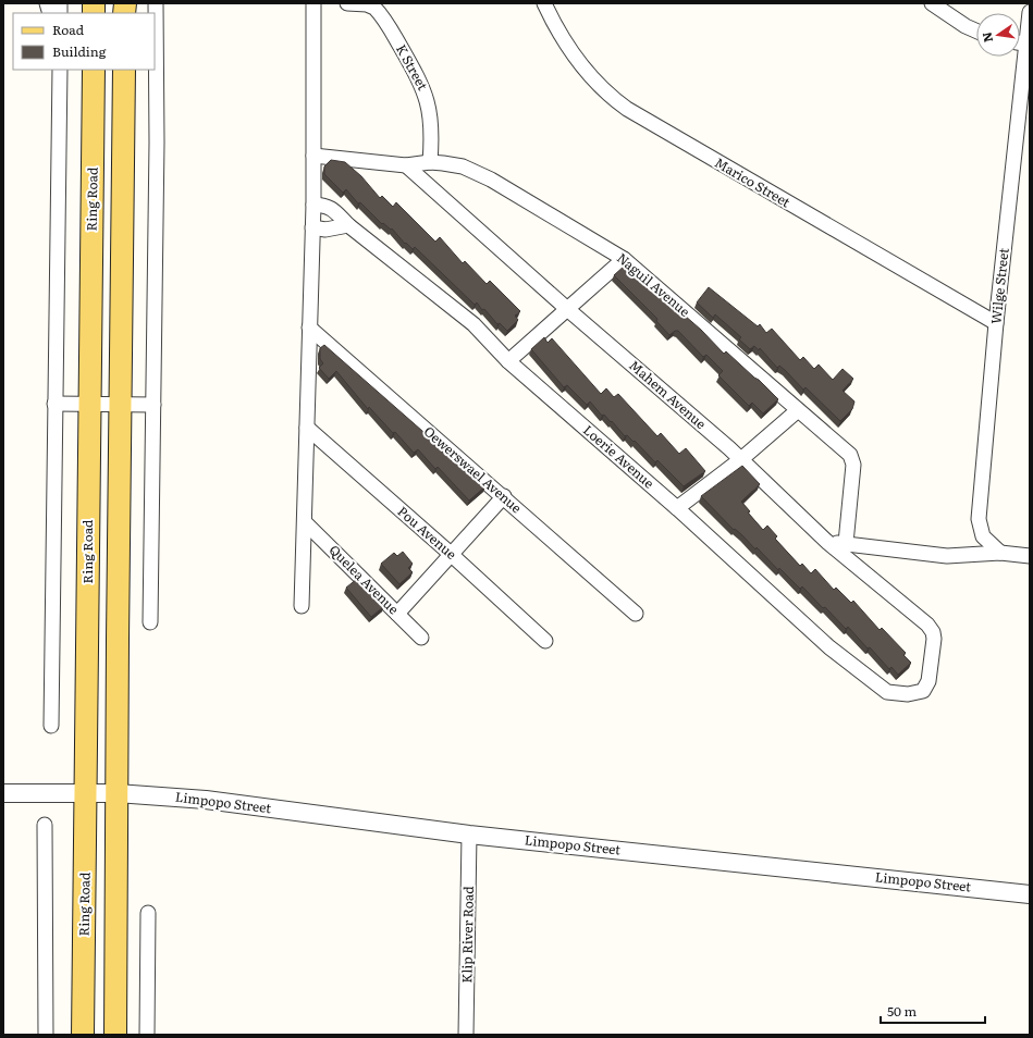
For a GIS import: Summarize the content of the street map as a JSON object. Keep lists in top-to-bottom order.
{
  "streets": {
    "main road": ["Ring Road"],
    "street": [
      "K Street",
      "Marico Street",
      "Naguil Avenue",
      "Wilge Street",
      "Mahem Avenue",
      "Loerie Avenue",
      "Oewerswael Avenue",
      "Pou Avenue",
      "Quelea Avenue",
      "Limpopo Street",
      "Klip River Road"
    ]
  },
  "crossings": [
    ["K Street", "Naguil Avenue"],
    ["Marico Street", "Wilge Street"],
    ["Ring Road", "Limpopo Street"],
    ["Naguil Avenue", "Mahem Avenue"],
    ["Mahem Avenue", "Loerie Avenue"],
    ["Limpopo Street", "Klip River Road"]
  ],
  "legend": ["Road", "Building"],
  "scale_bar": "50 m",
  "north": "left"
}
